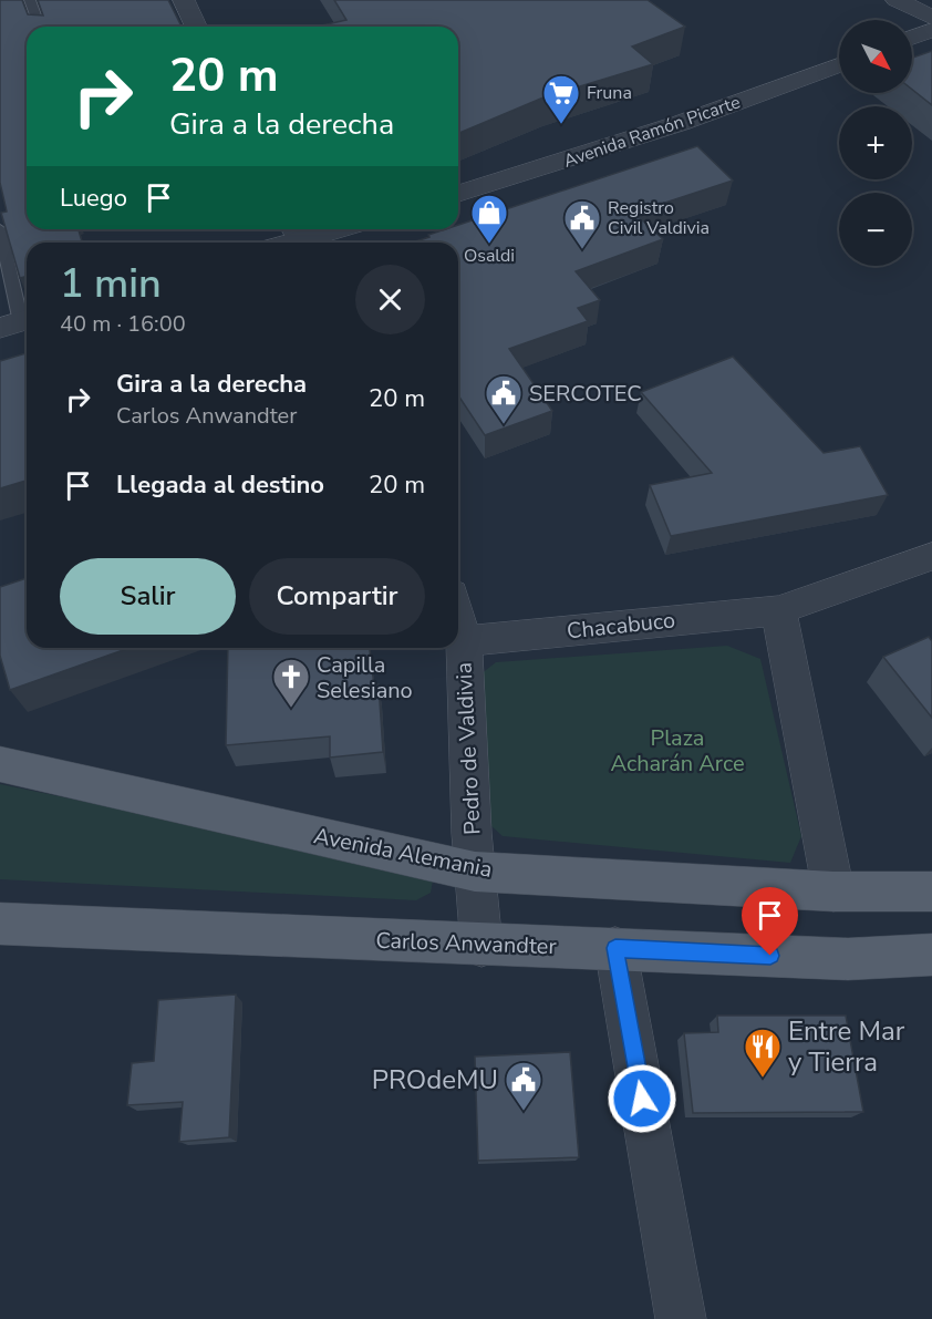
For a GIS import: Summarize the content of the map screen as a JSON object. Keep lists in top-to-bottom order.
{
  "streets": {
    "main road": ["Avenida Alemania", "Carlos Anwandter"],
    "street": ["Avenida Ramón Picarte", "Chacabuco", "Pedro de Valdivia"]
  },
  "crossings": [
    ["Chacabuco", "Pedro de Valdivia"],
    ["Pedro de Valdivia", "Avenida Alemania"],
    ["Pedro de Valdivia", "Carlos Anwandter"]
  ],
  "parks": ["Plaza Acharán Arce"],
  "places": {
    "supermarket": ["Fruna"],
    "shop": ["Osaldi"],
    "public building": ["Registro Civil Valdivia", "SERCOTEC", "PROdeMU"],
    "church": ["Capilla Selesiano"],
    "restaurant": ["Entre Mar y Tierra"]
  },
  "north": "bottom right",
  "page": {
    "map_buttons": ["+", "−"],
    "turn": ["20 m", "Gira a la derecha"],
    "then": "Luego",
    "heading": ["1 min", "40 m · 16:00"],
    "list": [
      {
        "name": "Gira a la derecha",
        "note": "Carlos Anwandter",
        "value": "20 m"
      },
      {
        "name": "Llegada al destino",
        "value": "20 m"
      }
    ],
    "buttons": ["Salir", "Compartir"]
  }
}
